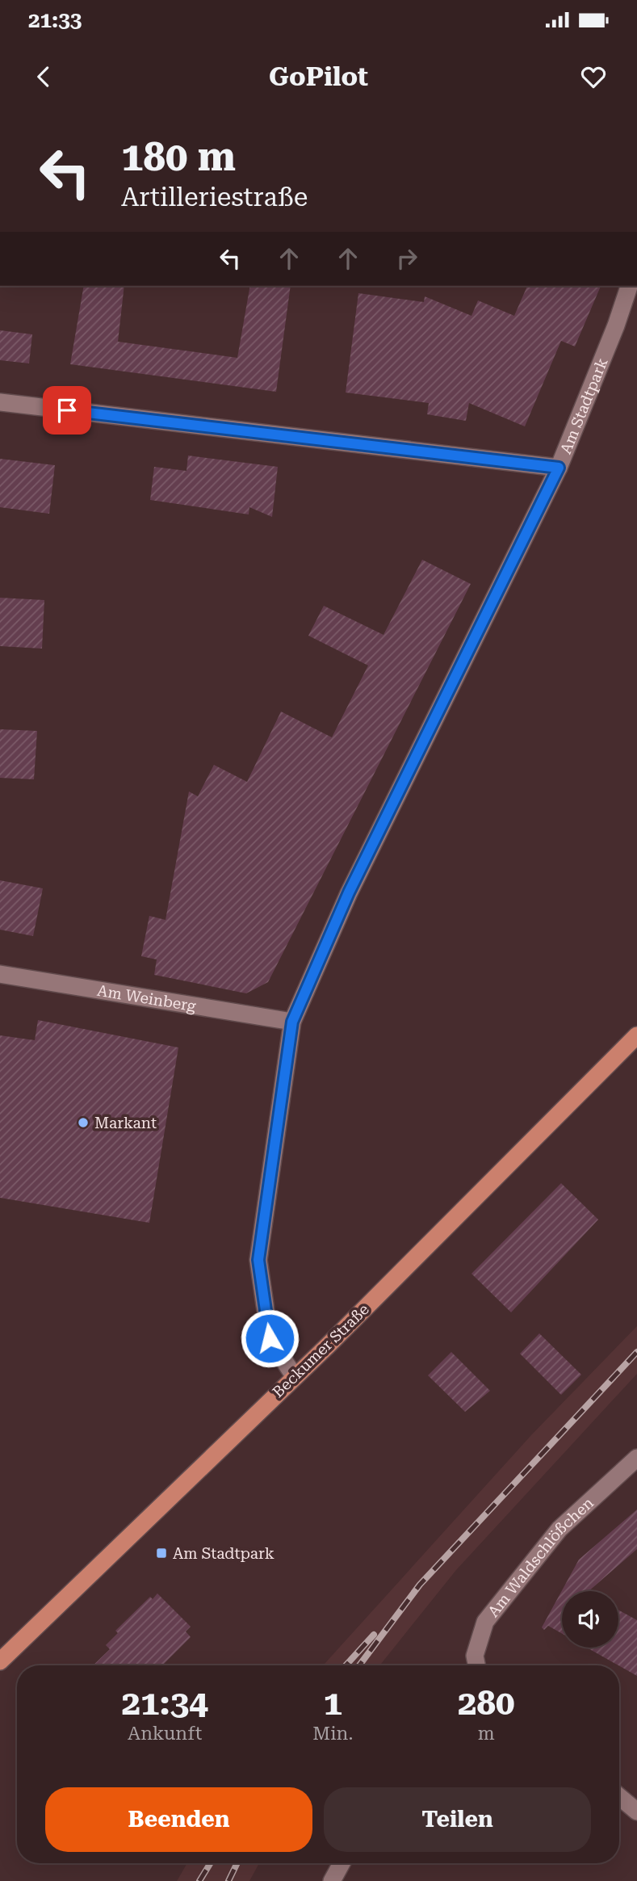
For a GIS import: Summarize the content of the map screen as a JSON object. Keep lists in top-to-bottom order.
{
  "streets": {
    "main road": ["Beckumer Straße"],
    "street": ["Am Stadtpark", "Am Weinberg", "Am Waldschlößchen"]
  },
  "crossings": [
    ["Am Stadtpark", "Am Weinberg"],
    ["Am Stadtpark", "Beckumer Straße"]
  ],
  "places": {
    "other": ["Markant"],
    "transit": ["Am Stadtpark"]
  },
  "page": {
    "status": "21:33",
    "header": "GoPilot",
    "turn": ["180 m", "Artilleriestraße"],
    "eta": [
      "21:34",
      "Ankunft",
      "1",
      "Min.",
      "280",
      "m"
    ],
    "buttons": ["Beenden", "Teilen"]
  }
}
